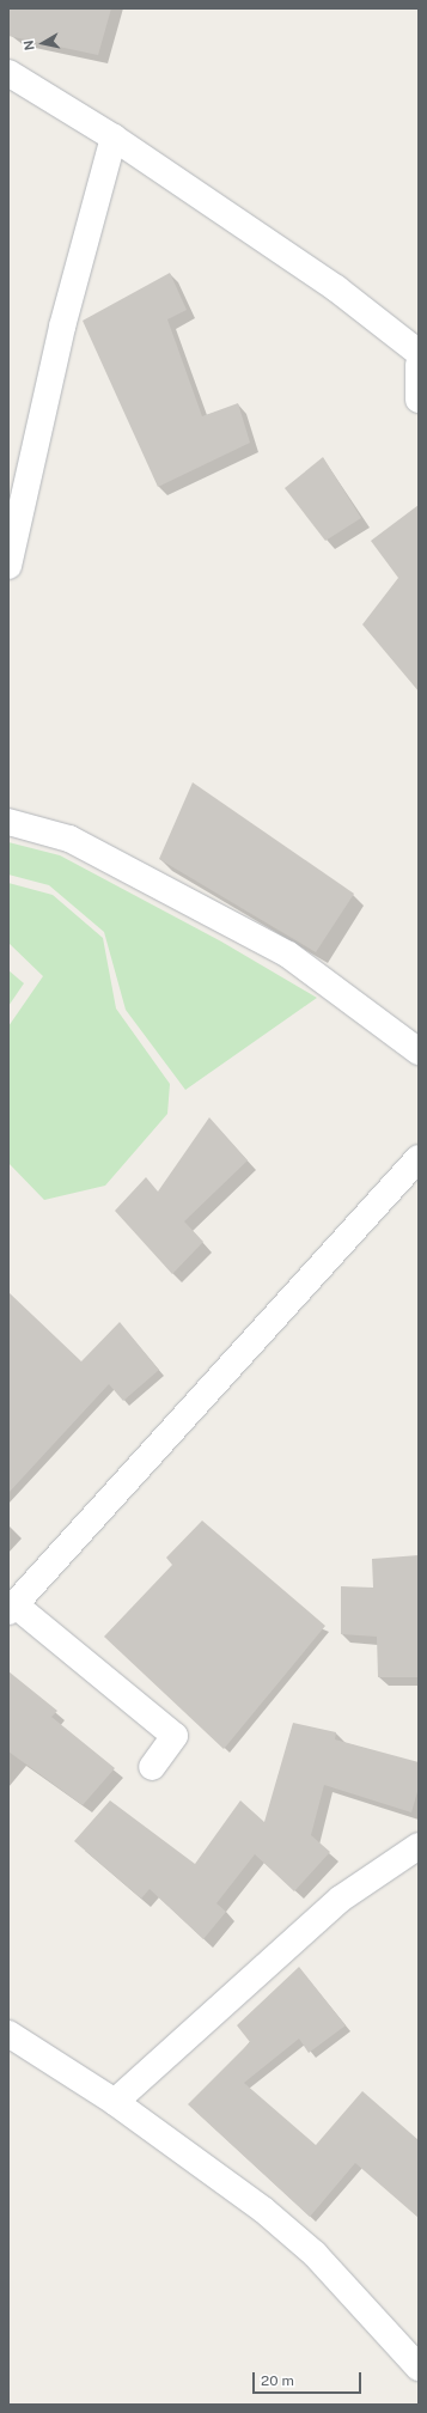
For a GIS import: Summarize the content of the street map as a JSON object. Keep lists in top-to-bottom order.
{
  "scale_bar": "20 m",
  "north": "left"
}
